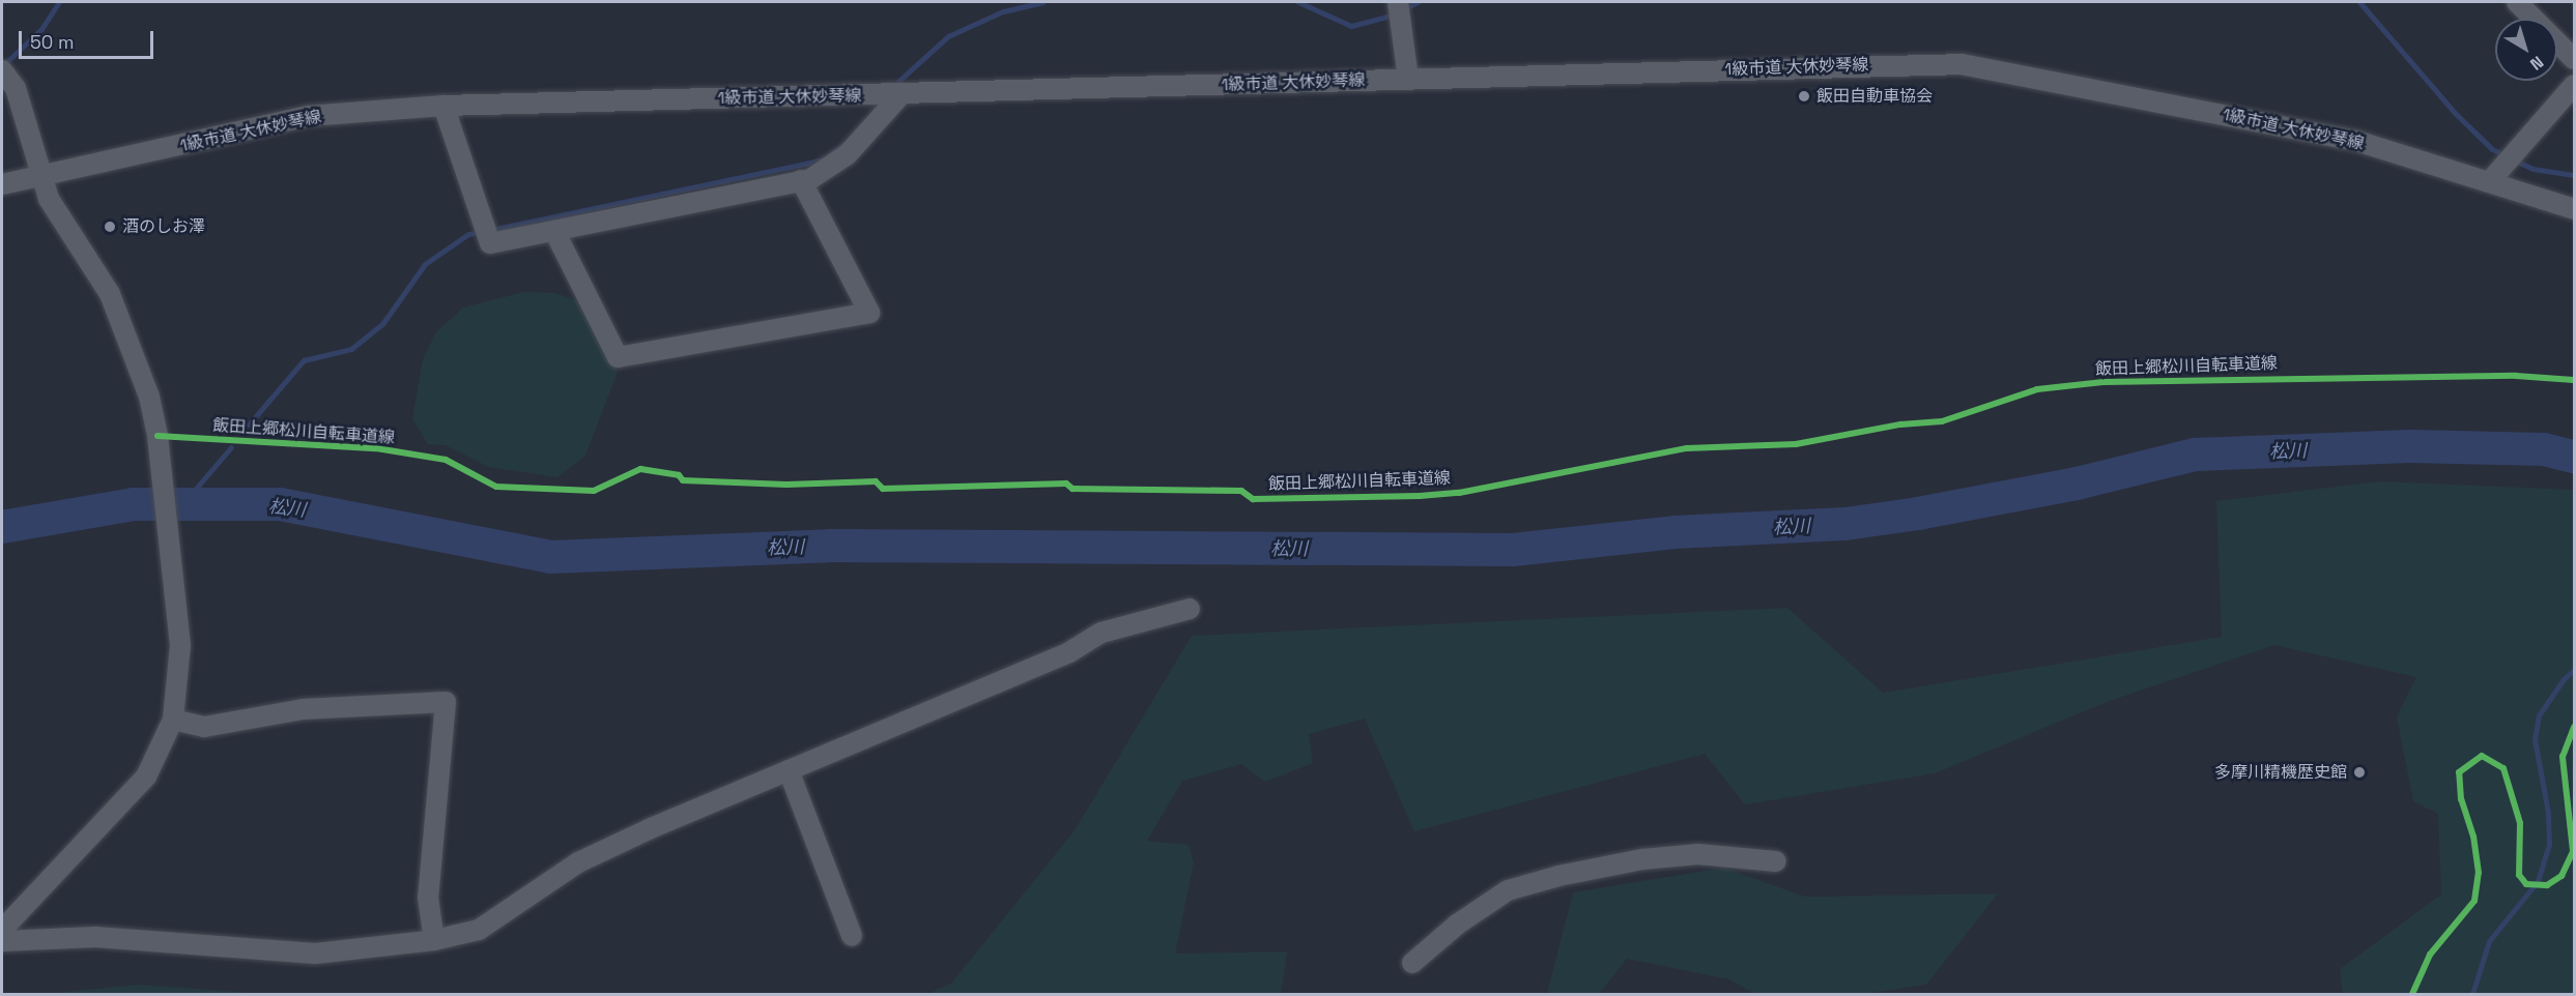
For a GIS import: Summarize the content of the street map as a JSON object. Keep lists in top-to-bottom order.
{
  "streets": {
    "street": ["1級市道 大休妙琴線"],
    "cycle path": ["飯田上郷松川自転車道線"]
  },
  "water": ["松川"],
  "places": ["飯田自動車協会", "酒のしお澤", "多摩川精機歴史館"],
  "scale_bar": "50 m",
  "north": "bottom right"
}
